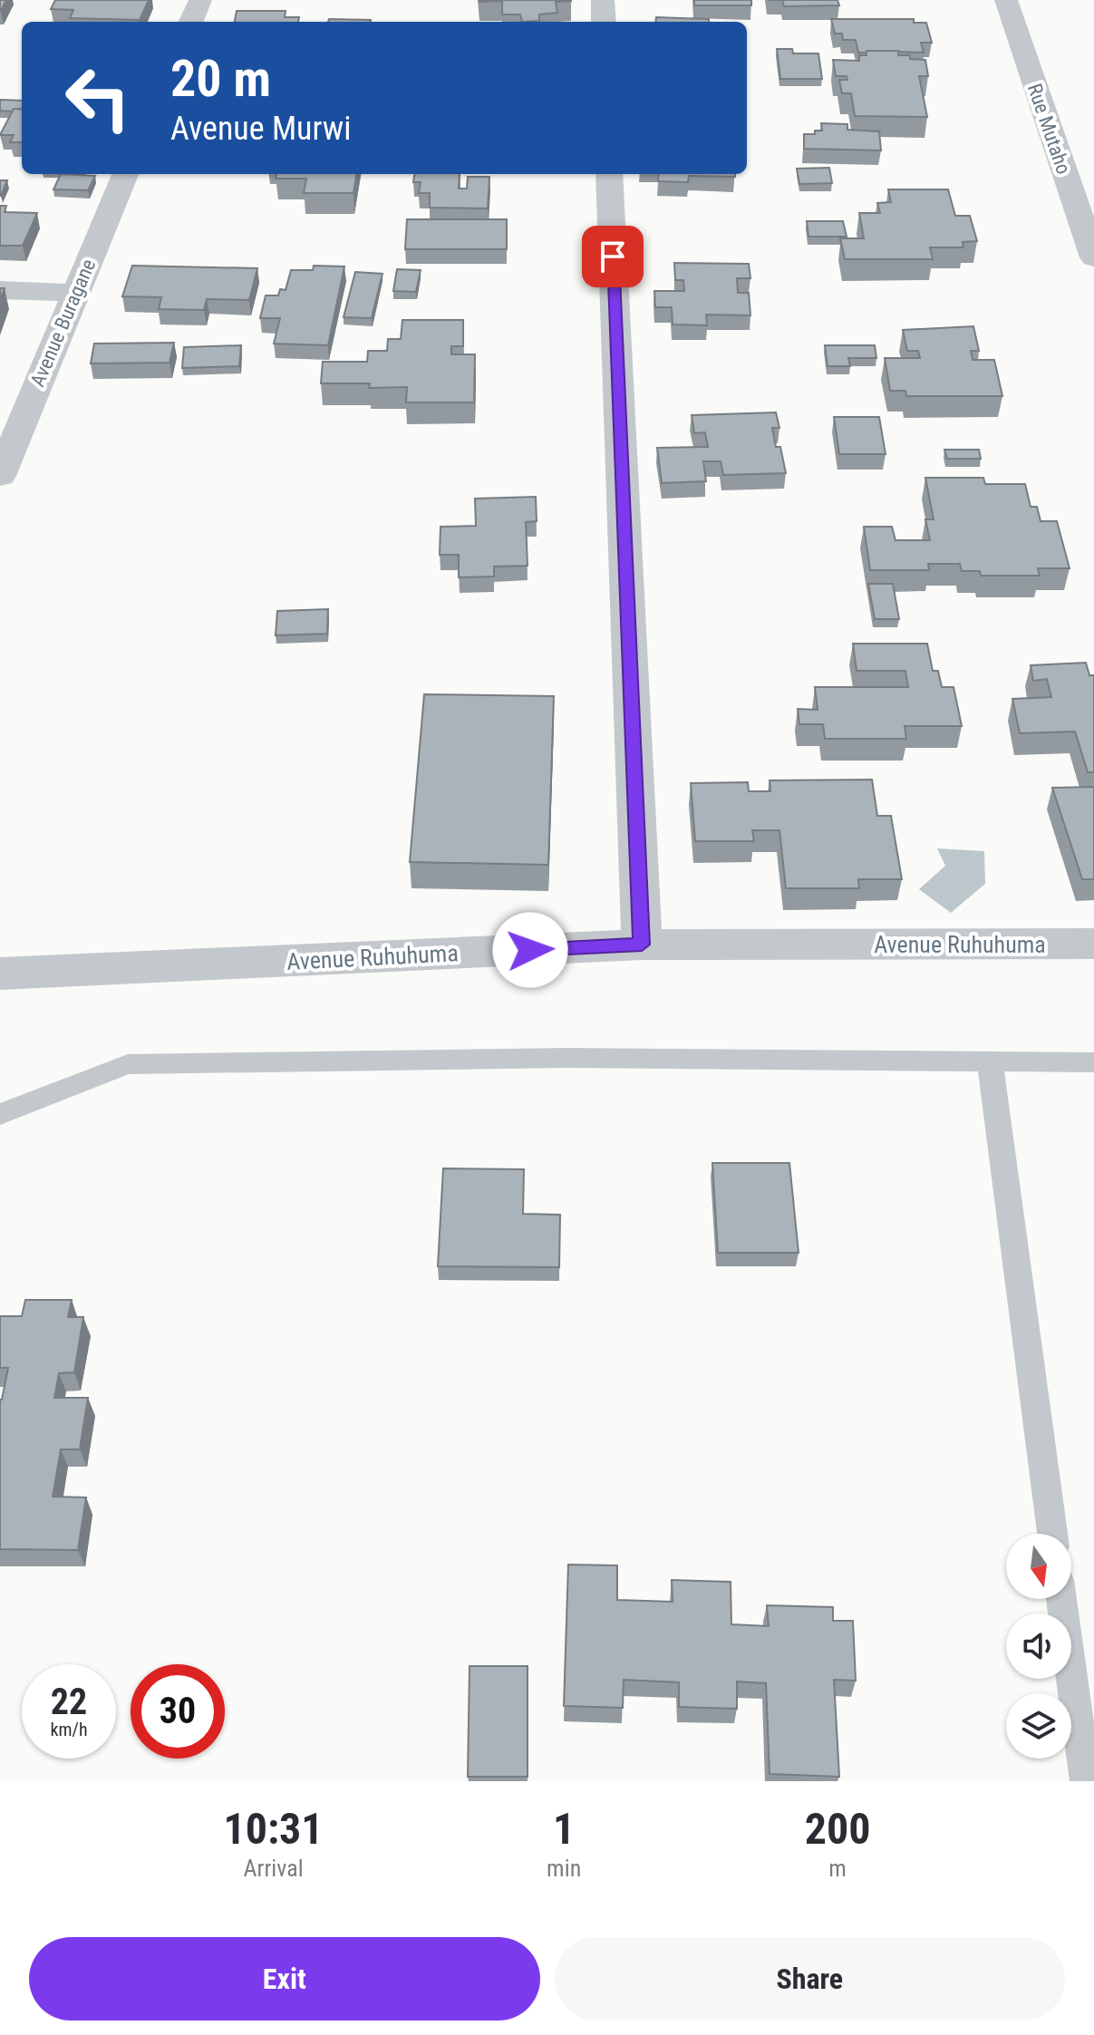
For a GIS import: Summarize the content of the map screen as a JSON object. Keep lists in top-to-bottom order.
{
  "streets": {
    "street": ["Rue Mutaho", "Avenue Buragane", "Avenue Ruhuhuma"]
  },
  "north": "bottom",
  "page": {
    "turn": ["20 m", "Avenue Murwi"],
    "speed": "22 km/h",
    "limit": "30",
    "eta": [
      "10:31",
      "Arrival",
      "1",
      "min",
      "200",
      "m"
    ],
    "buttons": ["Exit", "Share"]
  }
}
